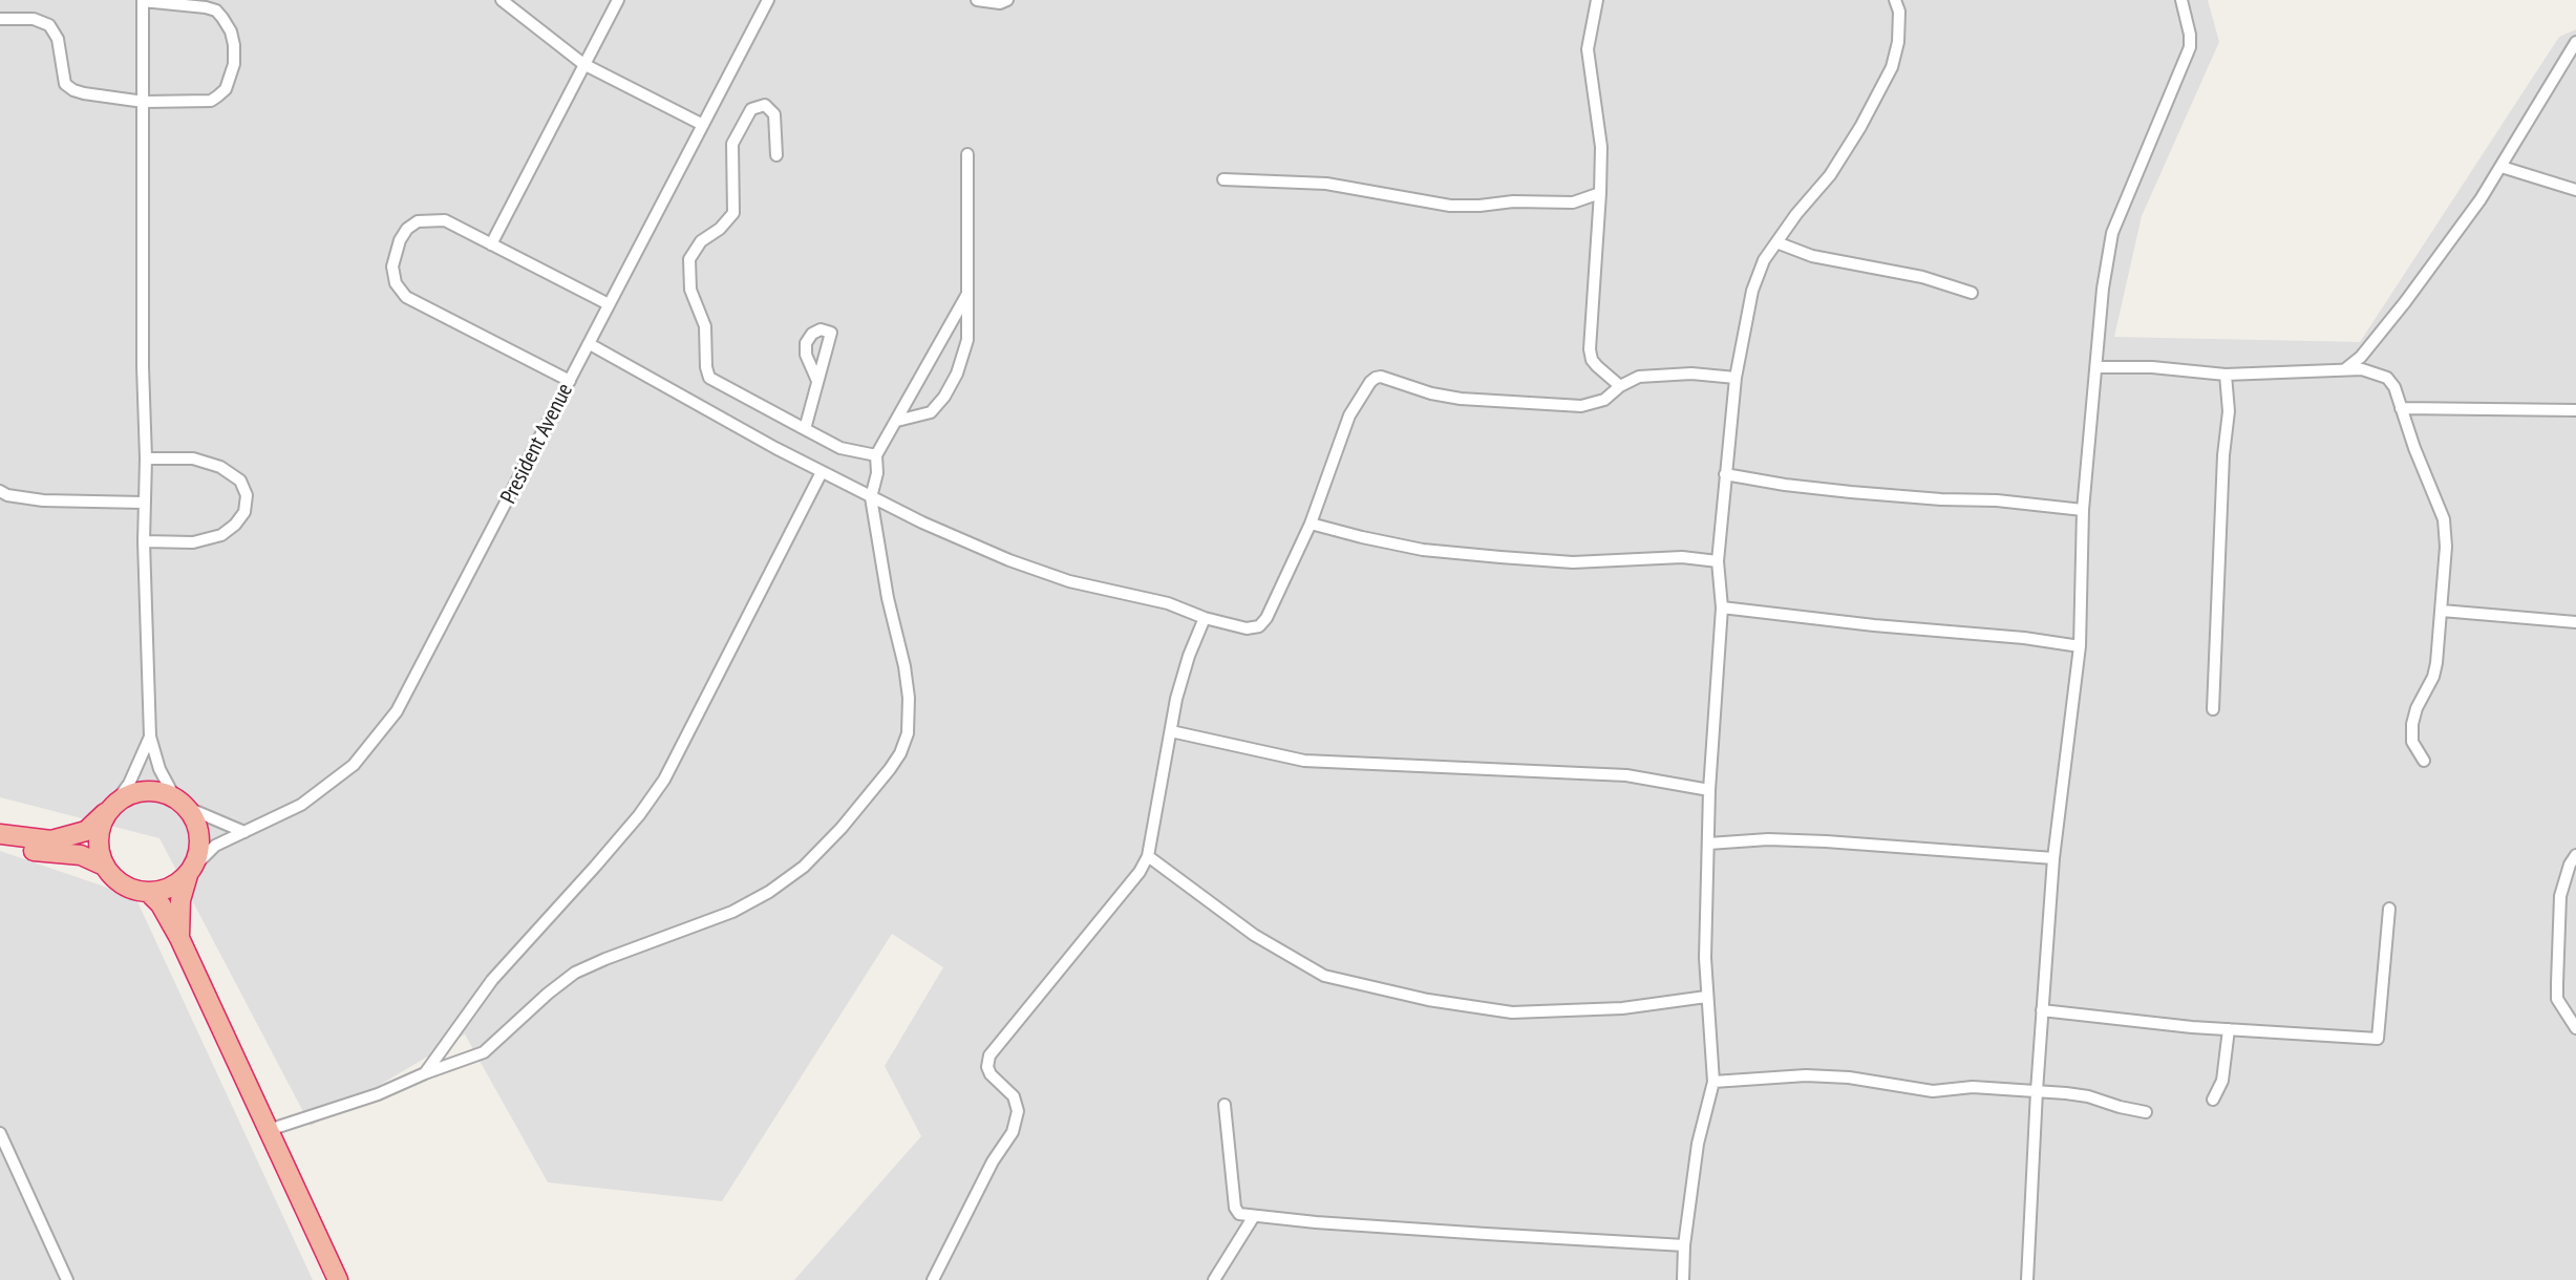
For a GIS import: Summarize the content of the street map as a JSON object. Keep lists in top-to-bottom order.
{
  "streets": {
    "street": ["President Avenue"]
  }
}
